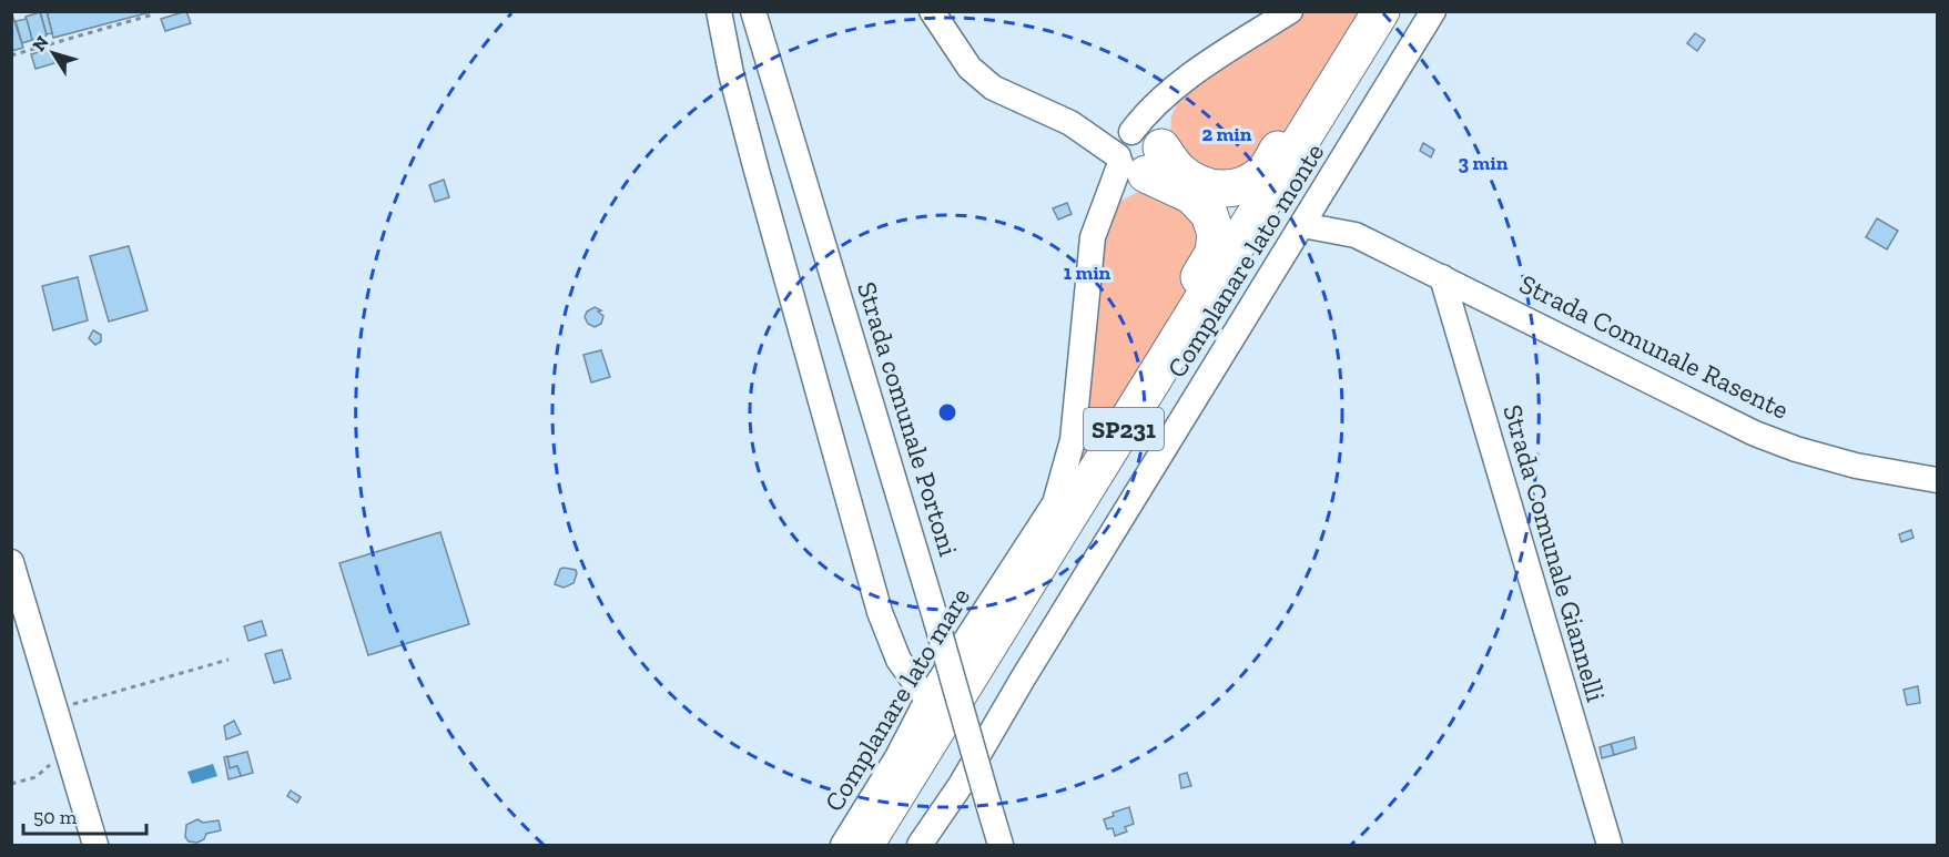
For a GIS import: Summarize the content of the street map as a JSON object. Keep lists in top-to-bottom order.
{
  "streets": {
    "highway": ["SP231"],
    "street": [
      "Complanare lato monte",
      "Strada Comunale Rasente",
      "Strada comunale Portoni",
      "Strada Comunale Giannelli",
      "Complanare lato mare"
    ]
  },
  "crossings": [
    ["Strada Comunale Rasente", "Strada Comunale Giannelli"]
  ],
  "scale_bar": "50 m",
  "north": "top left",
  "rings": ["2 min", "3 min", "1 min"]
}
